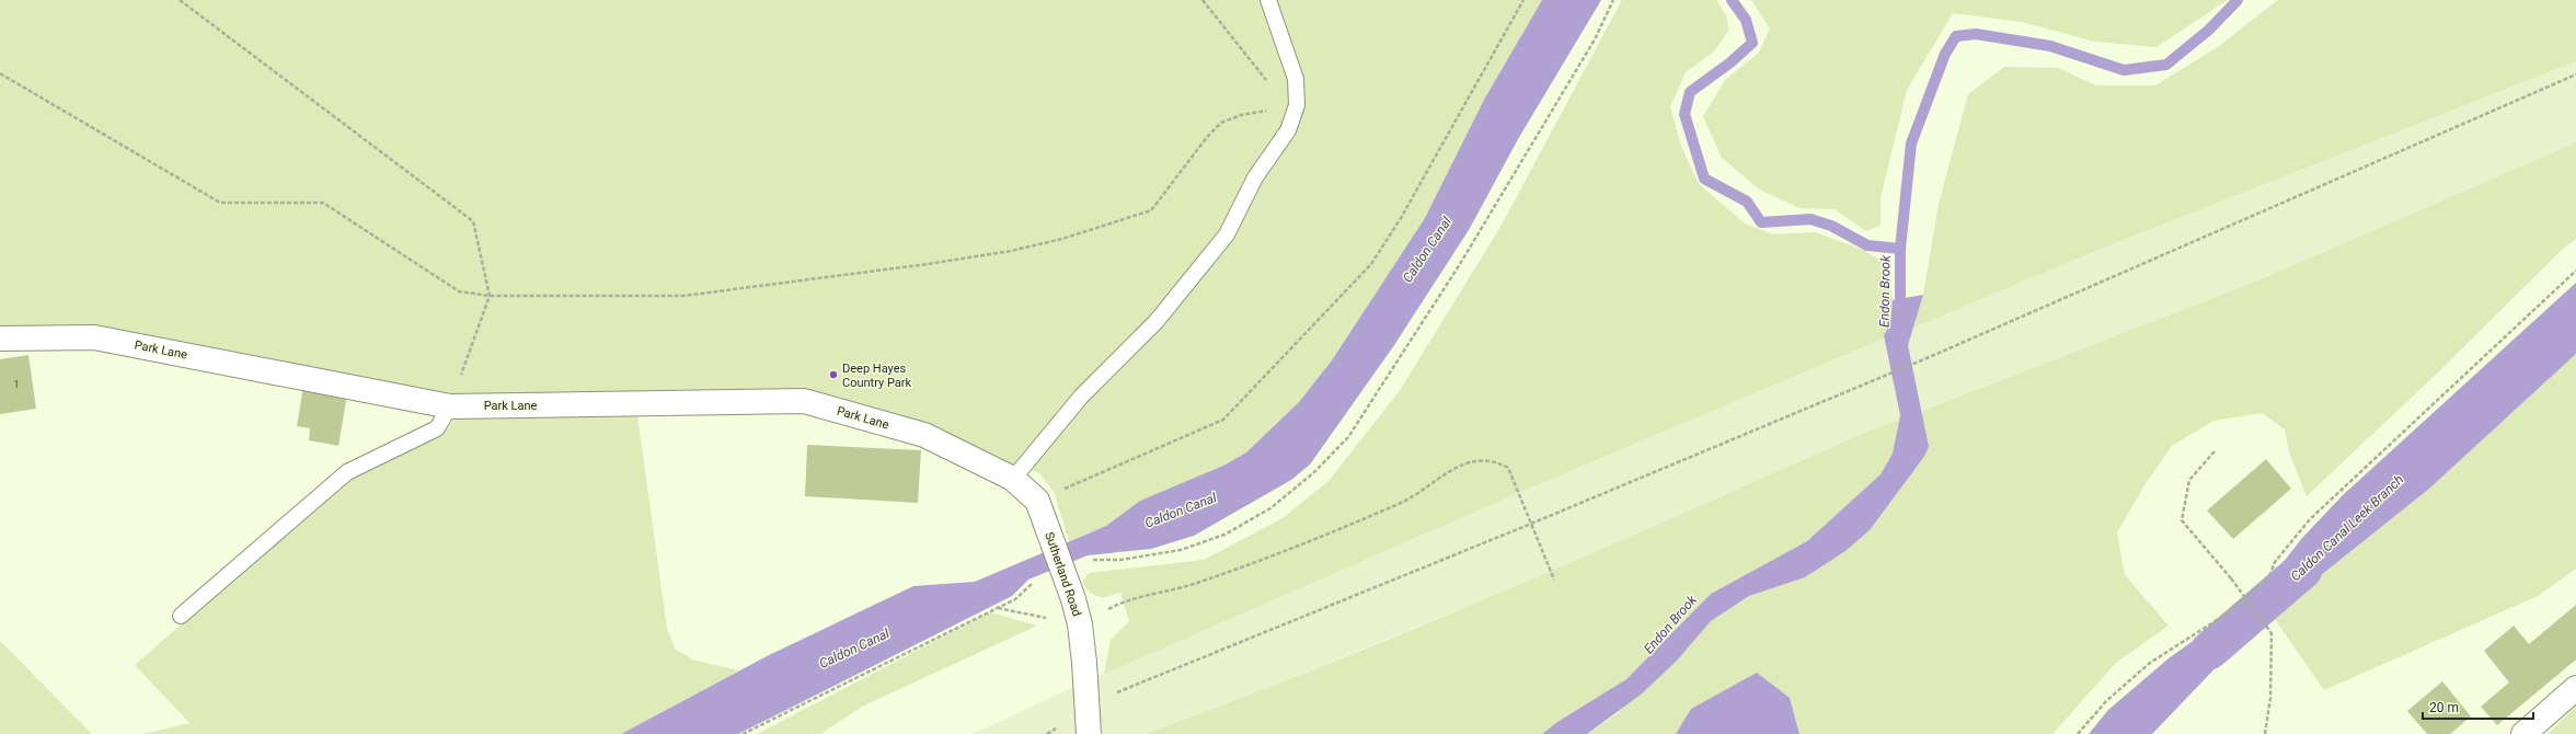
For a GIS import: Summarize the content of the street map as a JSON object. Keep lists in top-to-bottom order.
{
  "streets": {
    "street": ["Park Lane", "Sutherland Road"]
  },
  "crossings": [
    ["Park Lane", "Sutherland Road"]
  ],
  "water": ["Caldon Canal", "Endon Brook", "Caldon Canal Leek Branch"],
  "places": ["Deep Hayes Country Park"],
  "house_numbers": ["1"],
  "scale_bar": "20 m"
}
